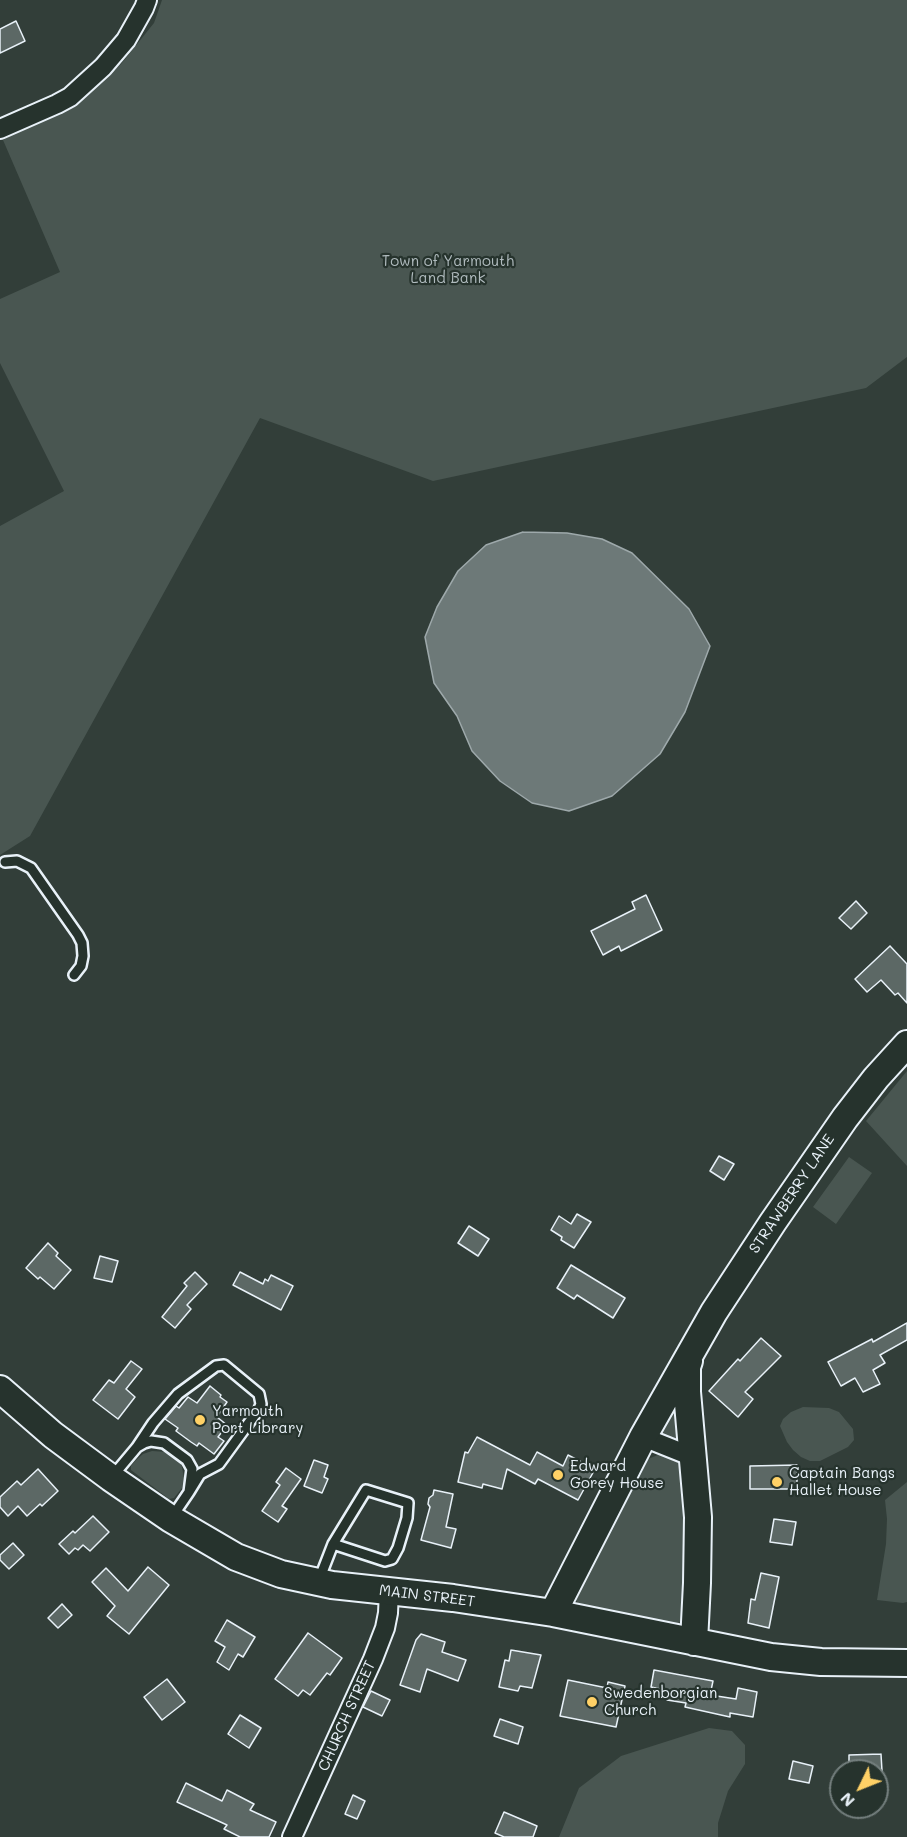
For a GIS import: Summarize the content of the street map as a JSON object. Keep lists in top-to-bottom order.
{
  "streets": {
    "main road": ["STRAWBERRY LANE", "MAIN STREET"],
    "street": ["CHURCH STREET"]
  },
  "crossings": [
    ["STRAWBERRY LANE", "MAIN STREET"],
    ["MAIN STREET", "CHURCH STREET"]
  ],
  "parks": ["Town of Yarmouth Land Bank"],
  "places": [
    "Yarmouth Port Library",
    "Edward Gorey House",
    "Captain Bangs Hallet House",
    "Swedenborgian Church"
  ],
  "north": "bottom left"
}
